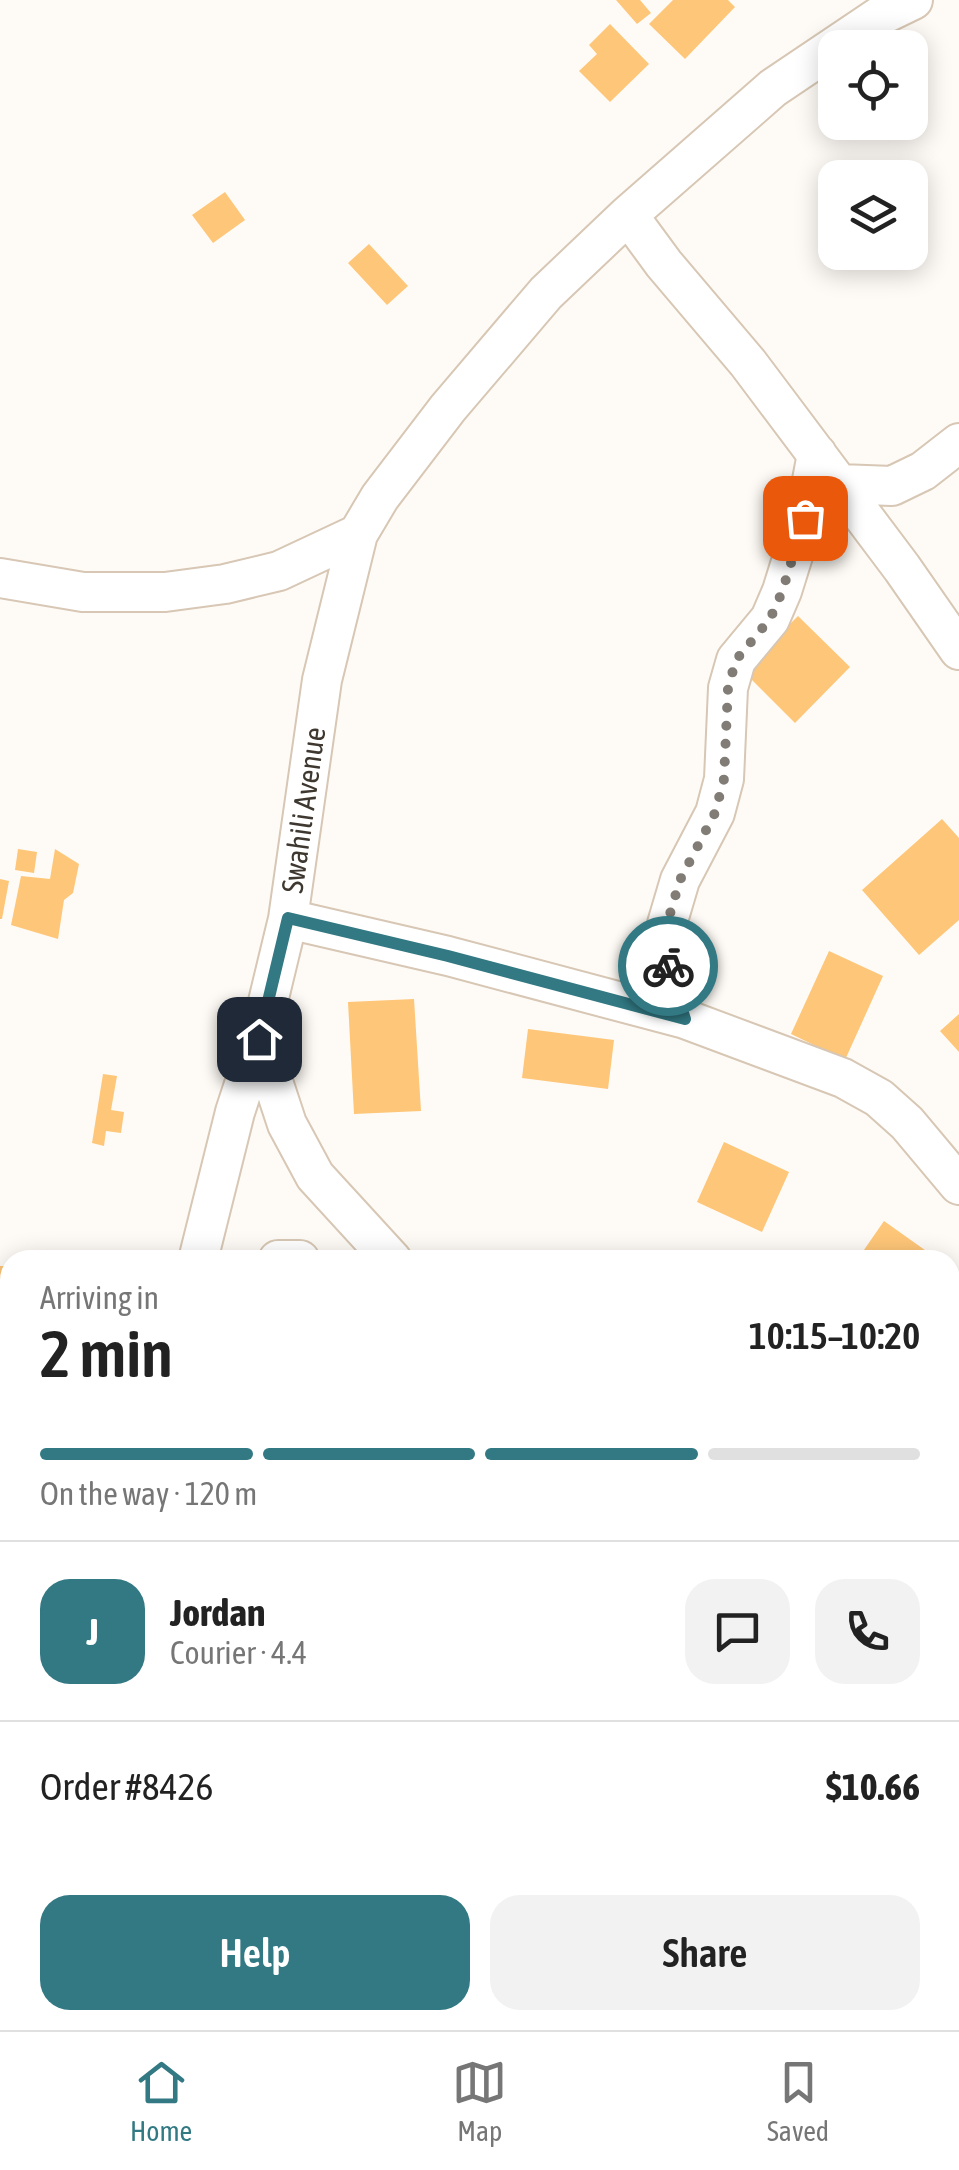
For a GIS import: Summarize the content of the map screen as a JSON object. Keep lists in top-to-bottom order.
{
  "streets": {
    "street": ["Swahili Avenue"]
  },
  "page": {
    "heading": ["2 min", "Arriving in", "10:15–10:20"],
    "panel": [
      "Jordan",
      "Courier · 4.4",
      "Order #8426",
      "$10.66"
    ],
    "bar": "On the way · 120 m",
    "round": "J",
    "buttons": ["Help", "Share"],
    "tabs": ["Home", "Map", "Saved"]
  }
}
